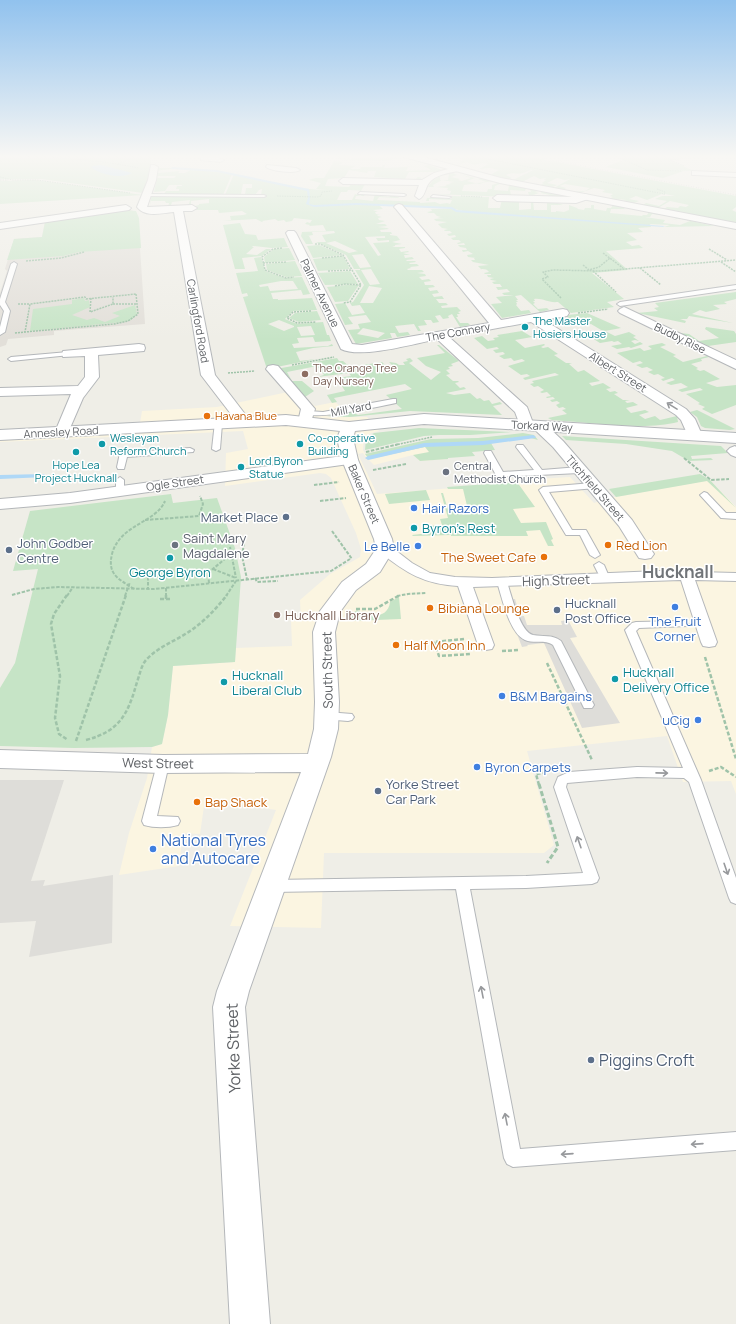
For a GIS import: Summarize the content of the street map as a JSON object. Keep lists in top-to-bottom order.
{
  "streets": {
    "street": [
      "Palmer Avenue",
      "Carlingford Road",
      "The Connery",
      "Budby Rise",
      "Albert Street",
      "Torkard Way",
      "Annesley Road",
      "Ogle Street",
      "Titchfield Street",
      "Baker Street",
      "High Street",
      "South Street",
      "West Street",
      "Yorke Street"
    ],
    "lane": ["Mill Yard"]
  },
  "crossings": [
    ["Palmer Avenue", "The Connery"],
    ["Carlingford Road", "Annesley Road"],
    ["The Connery", "Albert Street"],
    ["The Connery", "Titchfield Street"],
    ["Albert Street", "Torkard Way"],
    ["Torkard Way", "Titchfield Street"],
    ["Torkard Way", "Baker Street"],
    ["Ogle Street", "Baker Street"],
    ["Baker Street", "High Street"],
    ["Baker Street", "South Street"],
    ["High Street", "South Street"],
    ["South Street", "West Street"],
    ["South Street", "Yorke Street"],
    ["West Street", "Yorke Street"]
  ],
  "one_way": ["Albert Street"],
  "districts": ["Hucknall"],
  "places": [
    "The Master Hosiers House",
    "The Orange Tree Day Nursery",
    "Havana Blue",
    "Wesleyan Reform Church",
    "Co-operative Building",
    "Hope Lea Project Hucknall",
    "Lord Byron Statue",
    "Central Methodist Church",
    "Hair Razors",
    "Market Place",
    "Byron's Rest",
    "Saint Mary Magdalene",
    "Red Lion",
    "Le Belle",
    "John Godber Centre",
    "The Sweet Cafe",
    "George Byron",
    "The Fruit Corner",
    "Bibiana Lounge",
    "Hucknall Post Office",
    "Hucknall Library",
    "Half Moon Inn",
    "Hucknall Delivery Office",
    "Hucknall Liberal Club",
    "B&M Bargains",
    "uCig",
    "Byron Carpets",
    "Yorke Street Car Park",
    "Bap Shack",
    "National Tyres and Autocare",
    "Piggins Croft"
  ]
}
